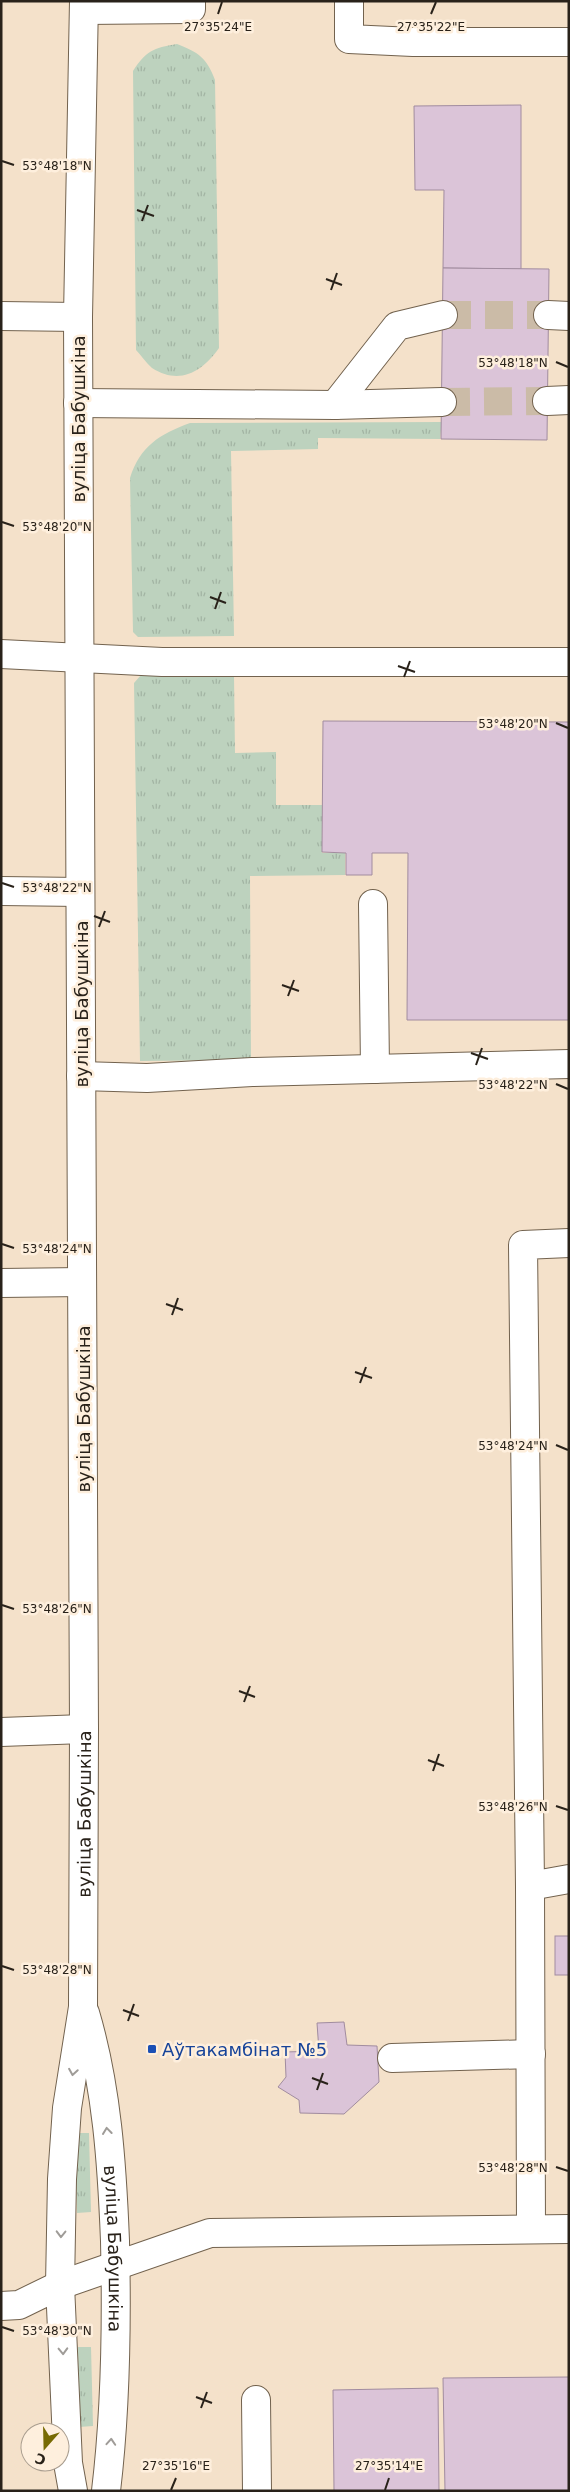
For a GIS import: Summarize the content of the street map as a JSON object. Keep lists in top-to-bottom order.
{
  "streets": {
    "street": ["вуліца Бабушкіна"]
  },
  "places": {
    "transit": ["Аўтакамбінат №5"]
  },
  "north": "bottom",
  "coordinates": [
    "27°35'24\"E",
    "27°35'22\"E",
    "53°48'18\"N",
    "53°48'20\"N",
    "53°48'22\"N",
    "53°48'24\"N",
    "53°48'26\"N",
    "53°48'28\"N",
    "53°48'30\"N",
    "27°35'16\"E",
    "27°35'14\"E"
  ]
}
